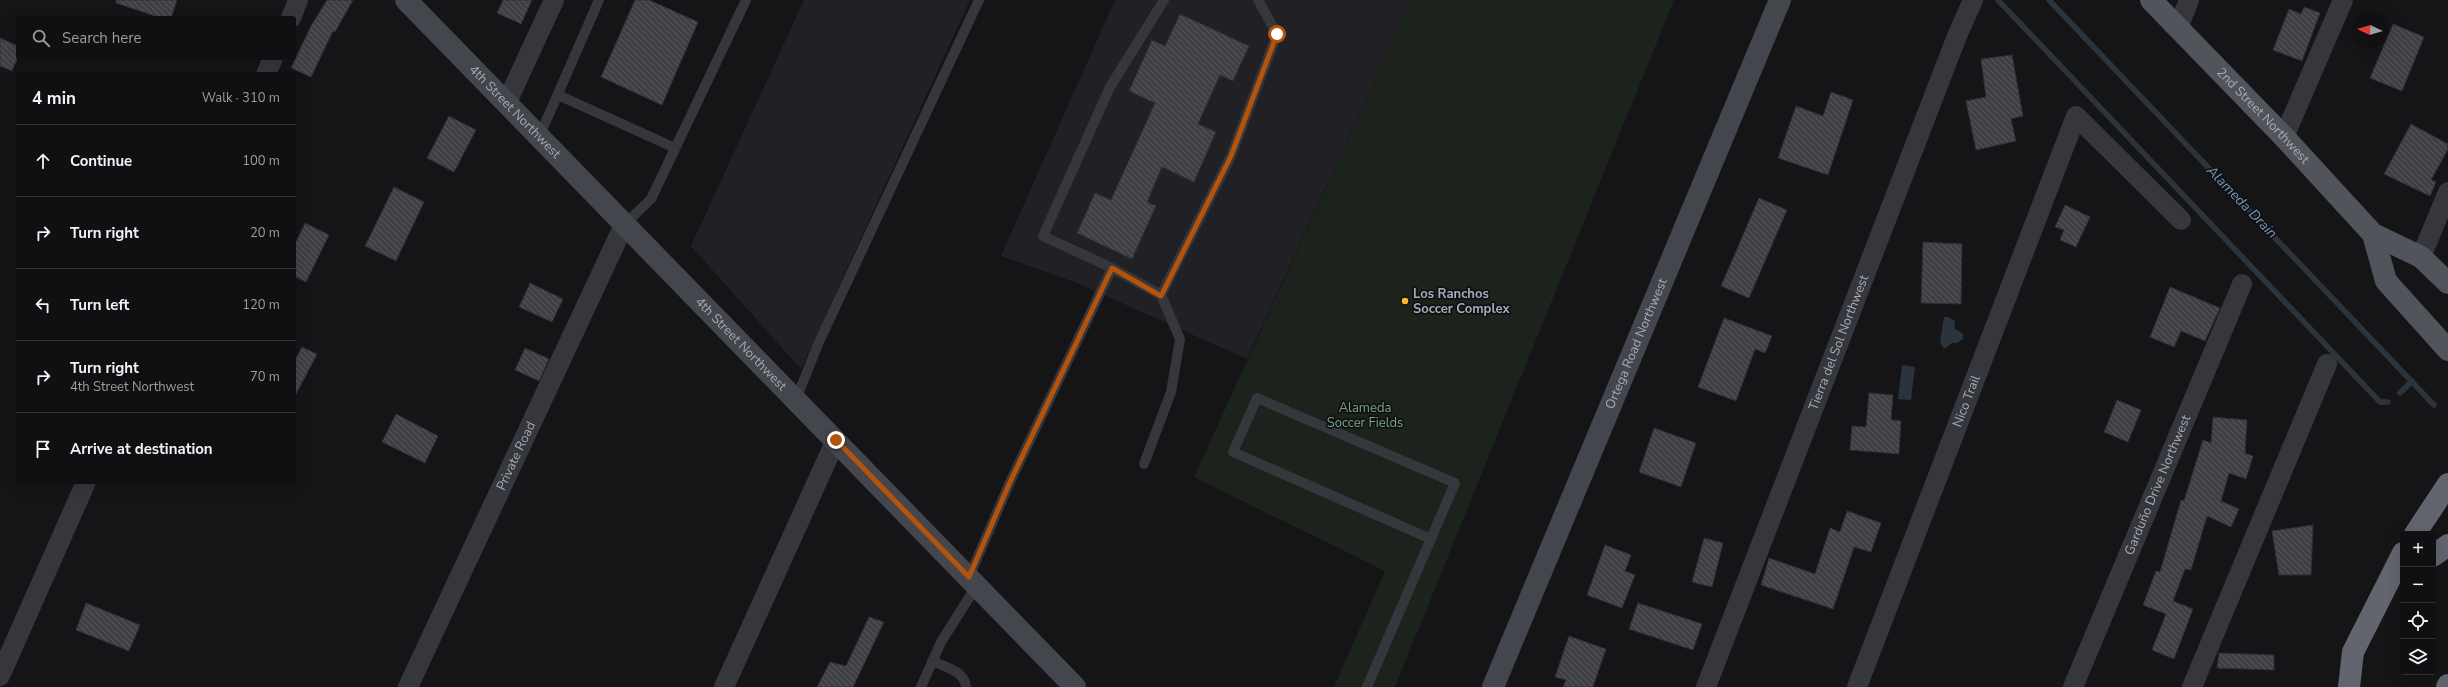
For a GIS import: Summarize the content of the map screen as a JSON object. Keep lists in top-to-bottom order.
{
  "streets": {
    "main road": ["4th Street Northwest", "2nd Street Northwest", "Ortega Road Northwest"],
    "street": [
      "Tierra del Sol Northwest",
      "Nico Trail",
      "Private Road",
      "Garduño Drive Northwest"
    ]
  },
  "crossings": [
    ["4th Street Northwest", "Private Road"]
  ],
  "water": ["Alameda Drain"],
  "parks": ["Alameda Soccer Fields"],
  "places": ["Los Ranchos Soccer Complex"],
  "north": "left",
  "page": {
    "search": "Search here",
    "heading": ["4 min", "Walk · 310 m"],
    "list": [
      ["Continue", "100 m"],
      ["Turn right", "20 m"],
      ["Turn left", "120 m"],
      ["Turn right", "4th Street Northwest", "70 m"],
      "Arrive at destination"
    ],
    "map_buttons": ["+", "−"]
  }
}
